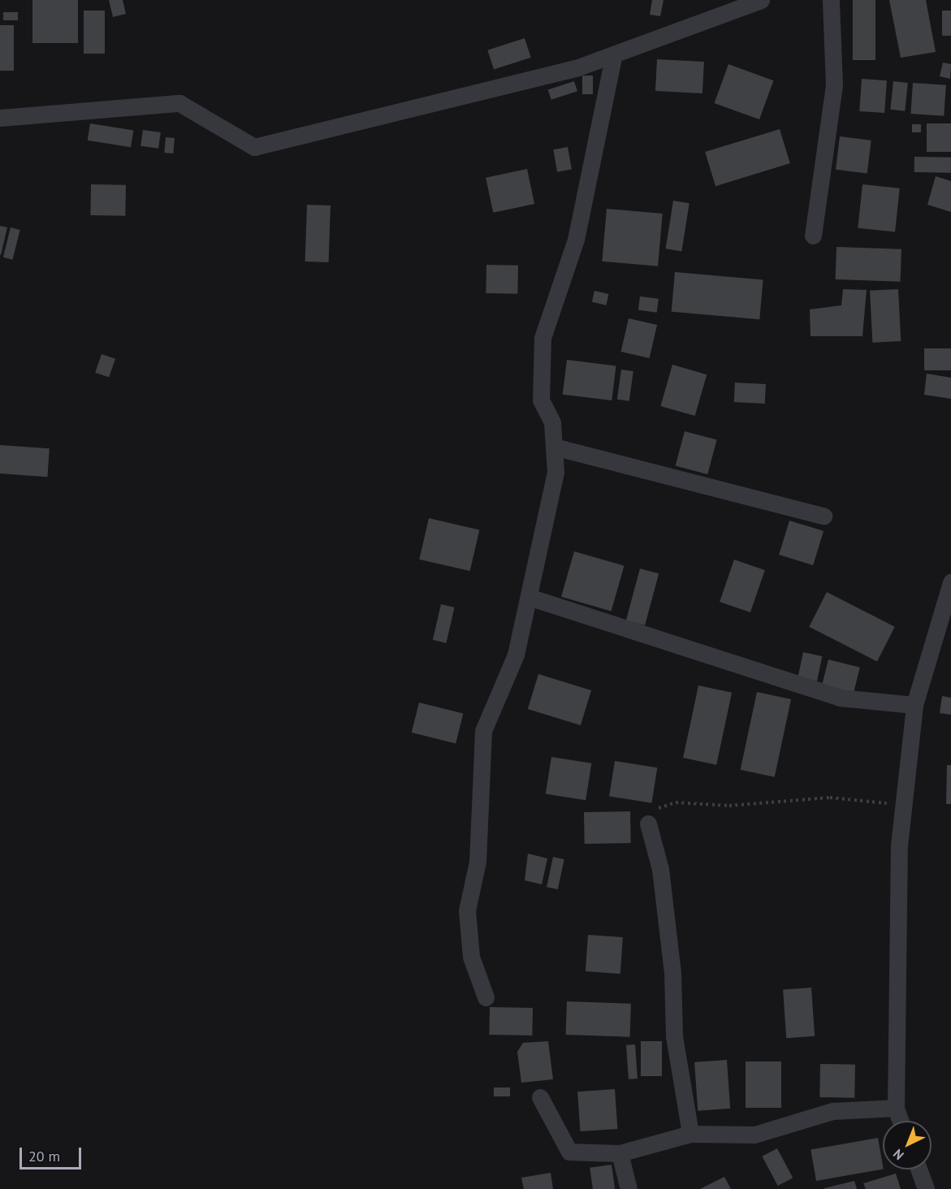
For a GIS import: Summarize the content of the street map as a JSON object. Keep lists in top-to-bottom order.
{
  "scale_bar": "20 m",
  "north": "bottom left"
}
